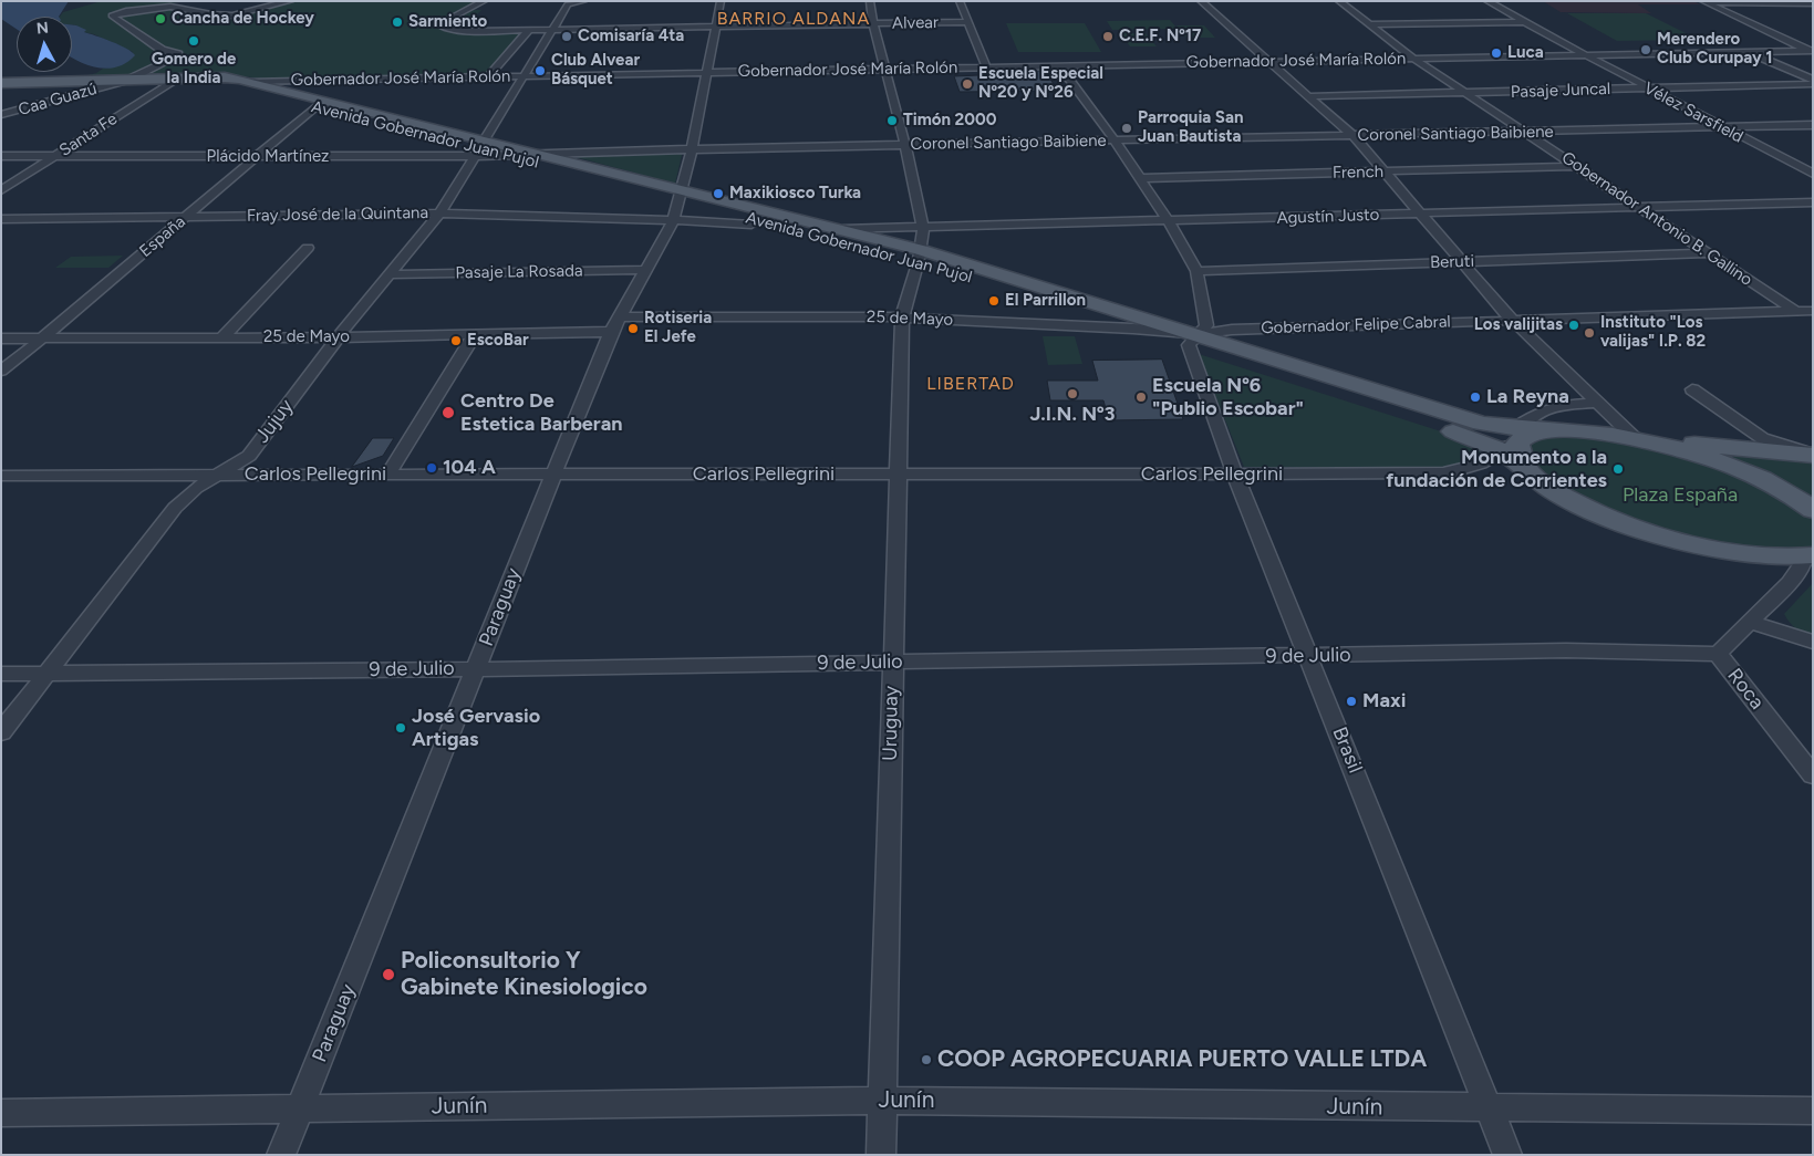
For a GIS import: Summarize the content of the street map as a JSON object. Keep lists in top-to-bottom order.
{
  "streets": {
    "main road": ["Avenida Gobernador Juan Pujol"],
    "street": [
      "Alvear",
      "Gobernador José María Rolón",
      "Pasaje Juncal",
      "Caa Guazú",
      "Vélez Sarsfield",
      "Coronel Santiago Baibiene",
      "Santa Fe",
      "Plácido Martínez",
      "French",
      "Fray José de la Quintana",
      "Agustín Justo",
      "Gobernador Antonio B. Gallino",
      "España",
      "Beruti",
      "Pasaje La Rosada",
      "25 de Mayo",
      "Gobernador Felipe Cabral",
      "Jujuy",
      "Carlos Pellegrini",
      "Paraguay",
      "9 de Julio",
      "Roca",
      "Uruguay",
      "Brasil",
      "Junín"
    ]
  },
  "crossings": [
    ["Alvear", "Jujuy"],
    ["Alvear", "Paraguay"],
    ["Alvear", "Uruguay"],
    ["Gobernador José María Rolón", "Vélez Sarsfield"],
    ["Gobernador José María Rolón", "Avenida Gobernador Juan Pujol"],
    ["Gobernador José María Rolón", "Gobernador Antonio B. Gallino"],
    ["Gobernador José María Rolón", "Jujuy"],
    ["Gobernador José María Rolón", "Paraguay"],
    ["Gobernador José María Rolón", "Uruguay"],
    ["Pasaje Juncal", "Vélez Sarsfield"],
    ["Pasaje Juncal", "Gobernador Antonio B. Gallino"],
    ["Vélez Sarsfield", "Coronel Santiago Baibiene"],
    ["Coronel Santiago Baibiene", "Avenida Gobernador Juan Pujol"],
    ["Coronel Santiago Baibiene", "Gobernador Antonio B. Gallino"],
    ["Coronel Santiago Baibiene", "Paraguay"],
    ["Coronel Santiago Baibiene", "Uruguay"],
    ["Santa Fe", "Avenida Gobernador Juan Pujol"],
    ["Santa Fe", "Plácido Martínez"],
    ["Avenida Gobernador Juan Pujol", "Plácido Martínez"],
    ["Avenida Gobernador Juan Pujol", "Agustín Justo"],
    ["Avenida Gobernador Juan Pujol", "España"],
    ["Avenida Gobernador Juan Pujol", "25 de Mayo"],
    ["Avenida Gobernador Juan Pujol", "Gobernador Felipe Cabral"],
    ["Avenida Gobernador Juan Pujol", "Jujuy"],
    ["Avenida Gobernador Juan Pujol", "Carlos Pellegrini"],
    ["Avenida Gobernador Juan Pujol", "Paraguay"],
    ["Avenida Gobernador Juan Pujol", "Uruguay"],
    ["Avenida Gobernador Juan Pujol", "Brasil"],
    ["Plácido Martínez", "España"],
    ["Plácido Martínez", "Jujuy"],
    ["French", "Gobernador Antonio B. Gallino"],
    ["Fray José de la Quintana", "España"],
    ["Fray José de la Quintana", "Jujuy"],
    ["Fray José de la Quintana", "Paraguay"],
    ["Agustín Justo", "Gobernador Antonio B. Gallino"],
    ["Agustín Justo", "Uruguay"],
    ["Gobernador Antonio B. Gallino", "Beruti"],
    ["Gobernador Antonio B. Gallino", "Gobernador Felipe Cabral"],
    ["España", "25 de Mayo"],
    ["Pasaje La Rosada", "Jujuy"],
    ["Pasaje La Rosada", "Paraguay"],
    ["25 de Mayo", "Jujuy"],
    ["25 de Mayo", "Paraguay"],
    ["25 de Mayo", "Uruguay"],
    ["Gobernador Felipe Cabral", "Brasil"],
    ["Jujuy", "Carlos Pellegrini"],
    ["Jujuy", "9 de Julio"],
    ["Carlos Pellegrini", "Paraguay"],
    ["Carlos Pellegrini", "Uruguay"],
    ["Carlos Pellegrini", "Brasil"],
    ["Paraguay", "9 de Julio"],
    ["Paraguay", "Junín"],
    ["9 de Julio", "Roca"],
    ["9 de Julio", "Uruguay"],
    ["9 de Julio", "Brasil"],
    ["Uruguay", "Junín"],
    ["Brasil", "Junín"]
  ],
  "districts": ["BARRIO ALDANA", "LIBERTAD"],
  "parks": ["Plaza España"],
  "places": [
    "Cancha de Hockey",
    "Sarmiento",
    "Comisaría 4ta",
    "C.E.F. Nº17",
    "Gomero de la India",
    "Merendero Club Curupay 1",
    "Luca",
    "Club Alvear Básquet",
    "Escuela Especial Nº20 y Nº26",
    "Timón 2000",
    "Parroquia San Juan Bautista",
    "Maxikiosco Turka",
    "El Parrillon",
    "Los valijitas",
    "Rotiseria El Jefe",
    "Instituto \"Los valijas\" I.P. 82",
    "EscoBar",
    "J.I.N. Nº3",
    "Escuela Nº6 \"Publio Escobar\"",
    "La Reyna",
    "Centro De Estetica Barberan",
    "104 A",
    "Monumento a la fundación de Corrientes",
    "Maxi",
    "José Gervasio Artigas",
    "Policonsultorio Y Gabinete Kinesiologico",
    "COOP AGROPECUARIA PUERTO VALLE LTDA"
  ],
  "north": "top"
}
